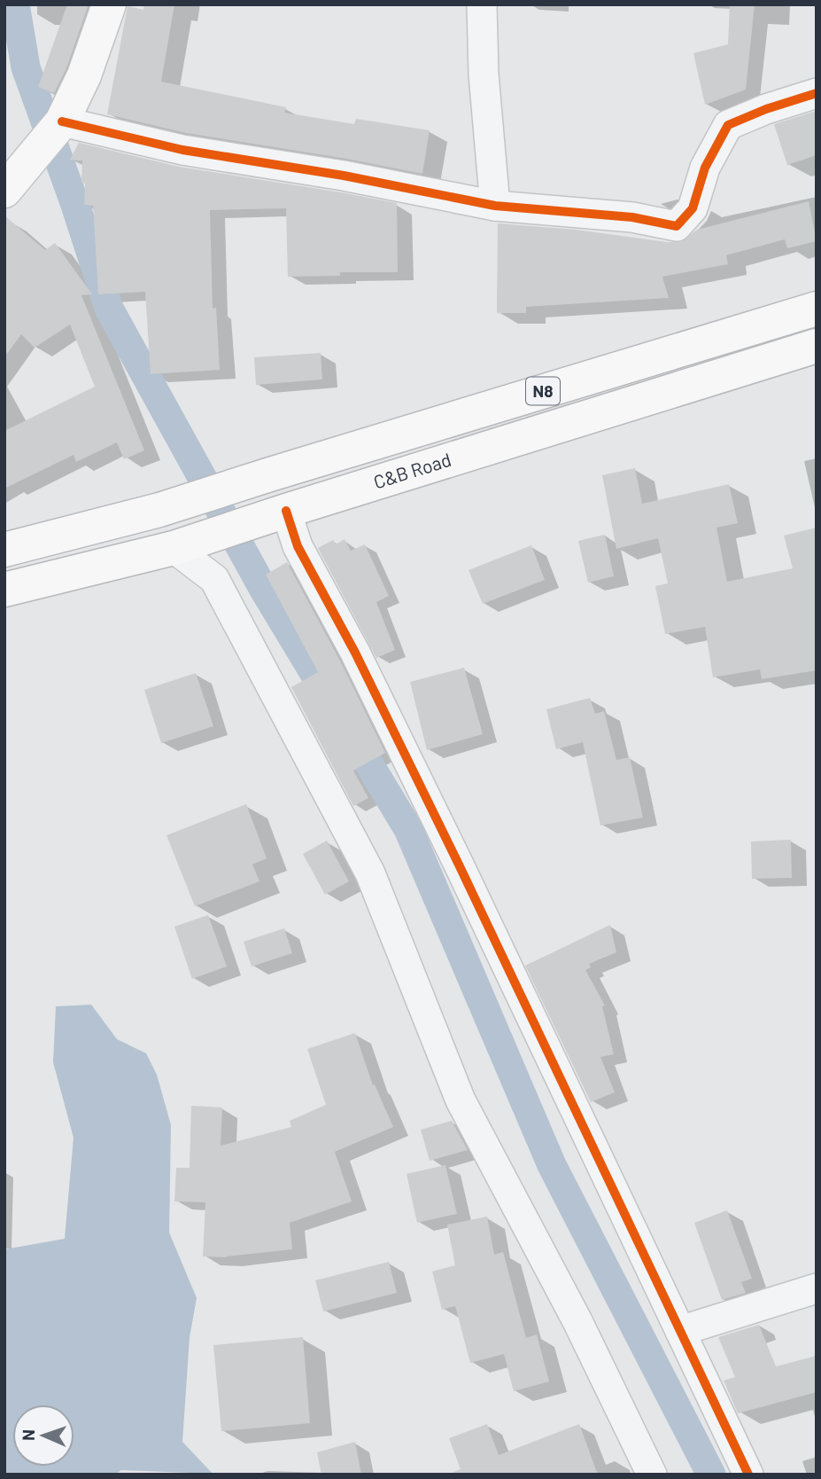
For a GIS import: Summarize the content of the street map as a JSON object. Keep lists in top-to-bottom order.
{
  "streets": {
    "main road": ["N8", "C&B Road"]
  },
  "north": "left"
}
